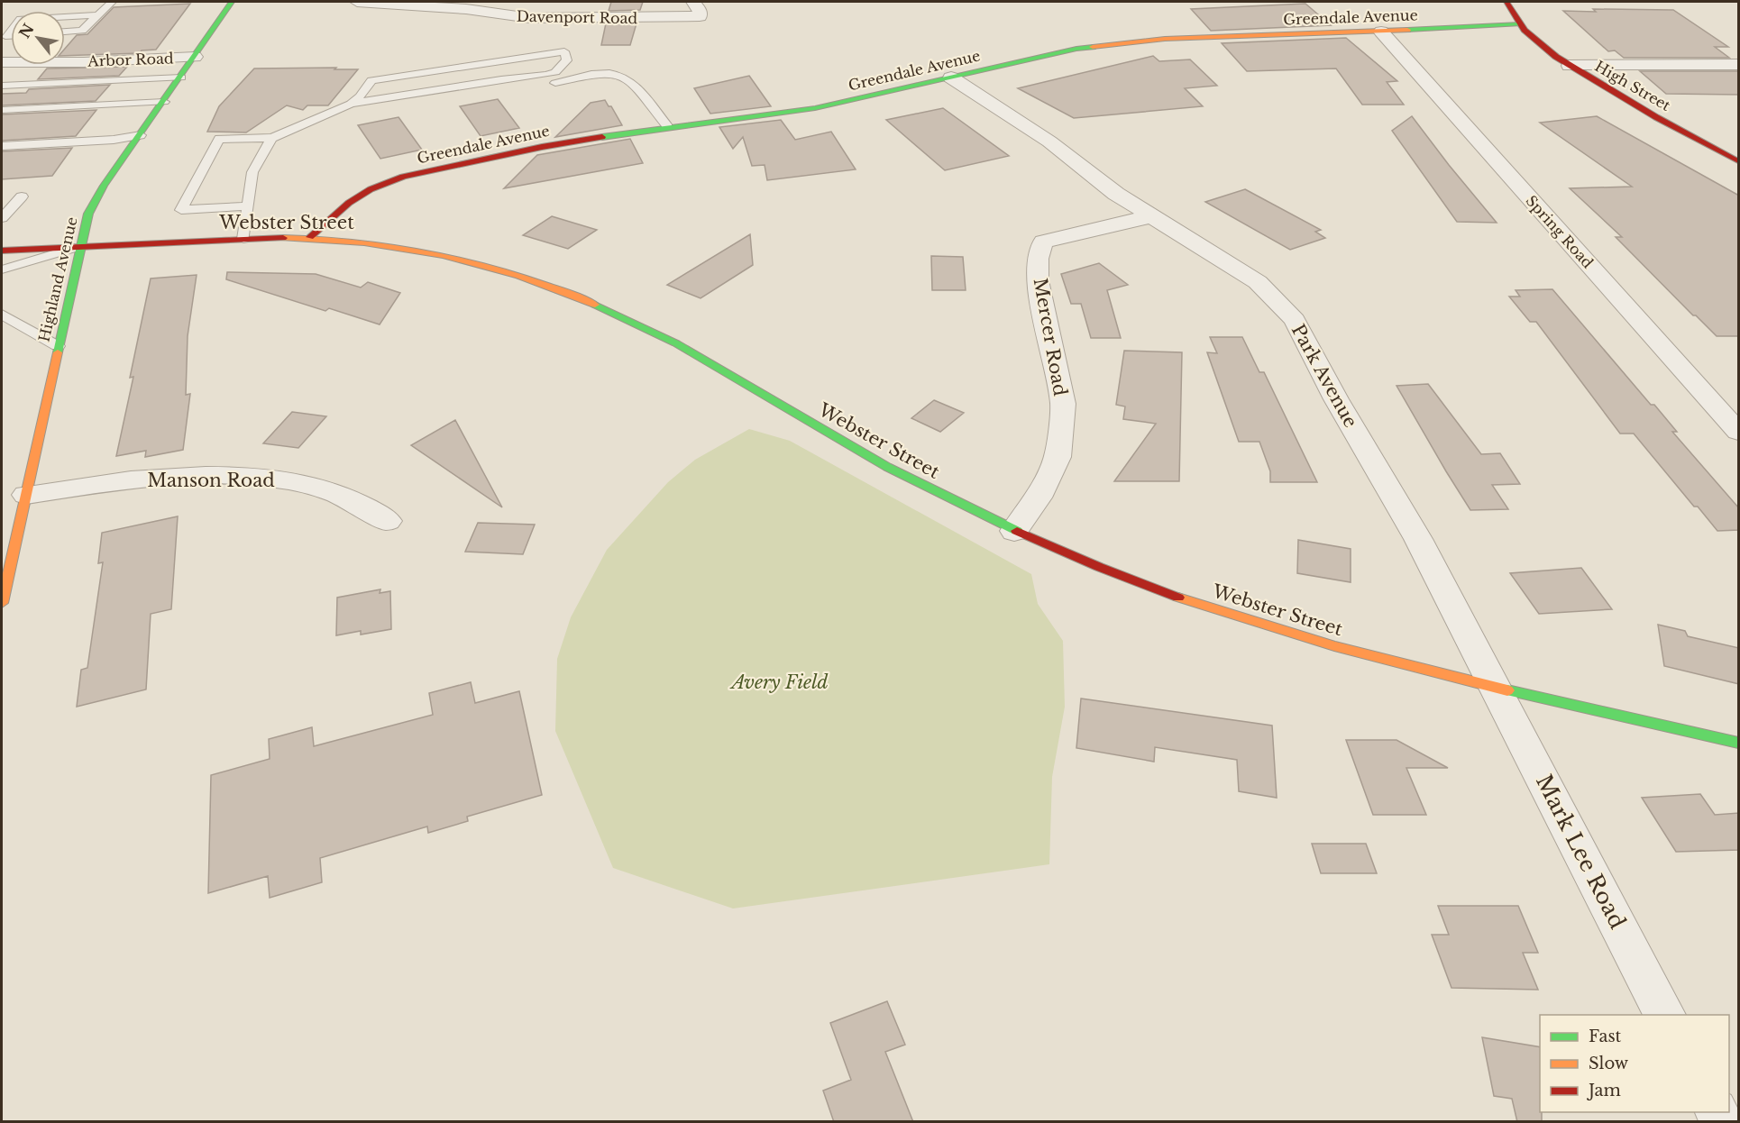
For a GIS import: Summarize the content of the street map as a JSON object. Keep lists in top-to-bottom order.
{
  "streets": {
    "street": [
      "Davenport Road",
      "Greendale Avenue",
      "Arbor Road",
      "High Street",
      "Webster Street",
      "Spring Road",
      "Highland Avenue",
      "Mercer Road",
      "Park Avenue",
      "Manson Road",
      "Mark Lee Road"
    ]
  },
  "crossings": [
    ["Greendale Avenue", "High Street"],
    ["Greendale Avenue", "Webster Street"],
    ["Greendale Avenue", "Spring Road"],
    ["Greendale Avenue", "Park Avenue"],
    ["Arbor Road", "Highland Avenue"],
    ["Webster Street", "Highland Avenue"],
    ["Webster Street", "Mercer Road"],
    ["Webster Street", "Park Avenue"],
    ["Webster Street", "Mark Lee Road"],
    ["Highland Avenue", "Manson Road"],
    ["Mercer Road", "Park Avenue"],
    ["Park Avenue", "Mark Lee Road"]
  ],
  "parks": ["Avery Field"],
  "legend": ["Fast", "Slow", "Jam"],
  "north": "top left"
}
